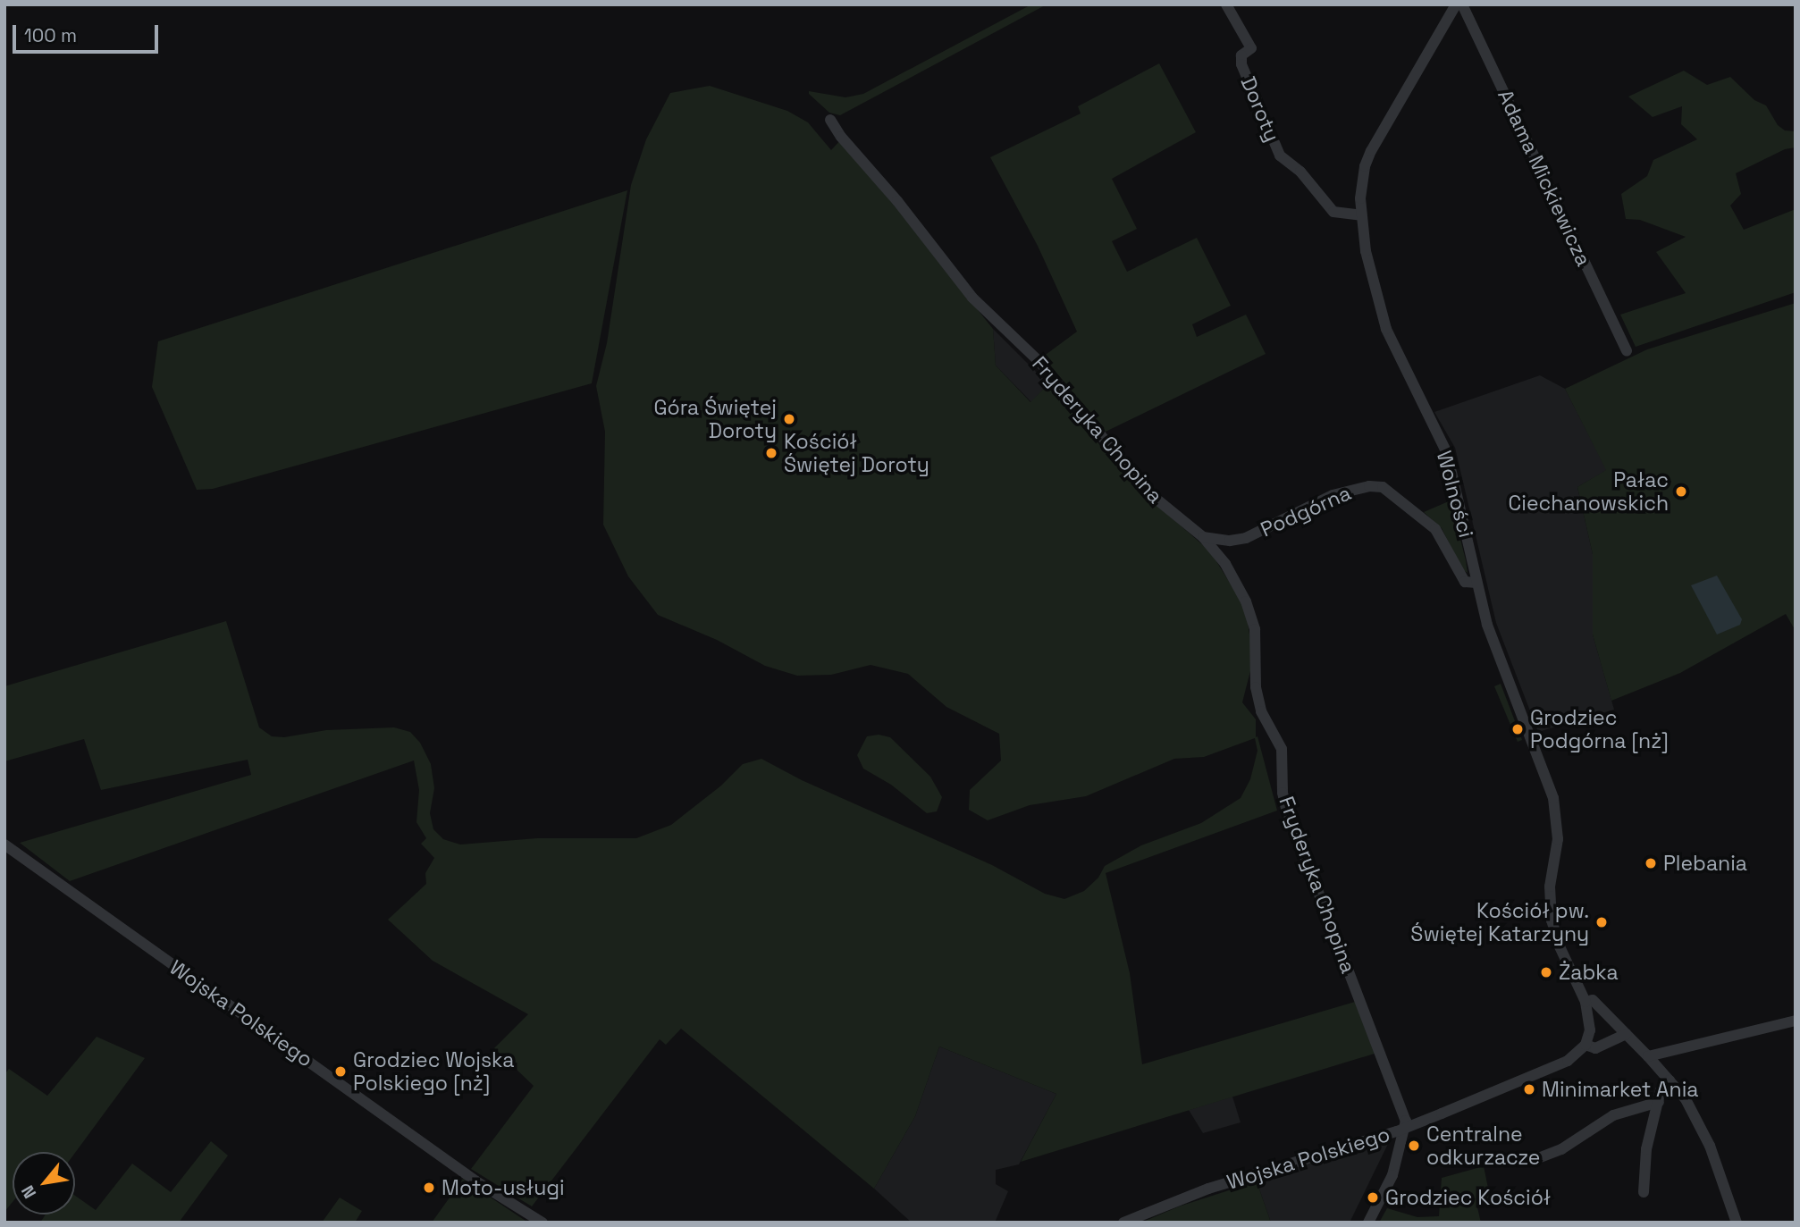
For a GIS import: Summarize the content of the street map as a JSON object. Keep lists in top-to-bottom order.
{
  "streets": {
    "street": [
      "Doroty",
      "Adama Mickiewicza",
      "Fryderyka Chopina",
      "Wolności",
      "Podgórna",
      "Wojska Polskiego"
    ]
  },
  "crossings": [
    ["Doroty", "Wolności"],
    ["Fryderyka Chopina", "Podgórna"],
    ["Fryderyka Chopina", "Wojska Polskiego"],
    ["Wolności", "Podgórna"],
    ["Wolności", "Wojska Polskiego"]
  ],
  "places": [
    "Góra Świętej Doroty",
    "Kościół Świętej Doroty",
    "Pałac Ciechanowskich",
    "Grodziec Podgórna [nż]",
    "Plebania",
    "Kościół pw. Świętej Katarzyny",
    "Żabka",
    "Grodziec Wojska Polskiego [nż]",
    "Minimarket Ania",
    "Centralne odkurzacze",
    "Moto-usługi",
    "Grodziec Kościół"
  ],
  "scale_bar": "100 m",
  "north": "bottom left"
}
